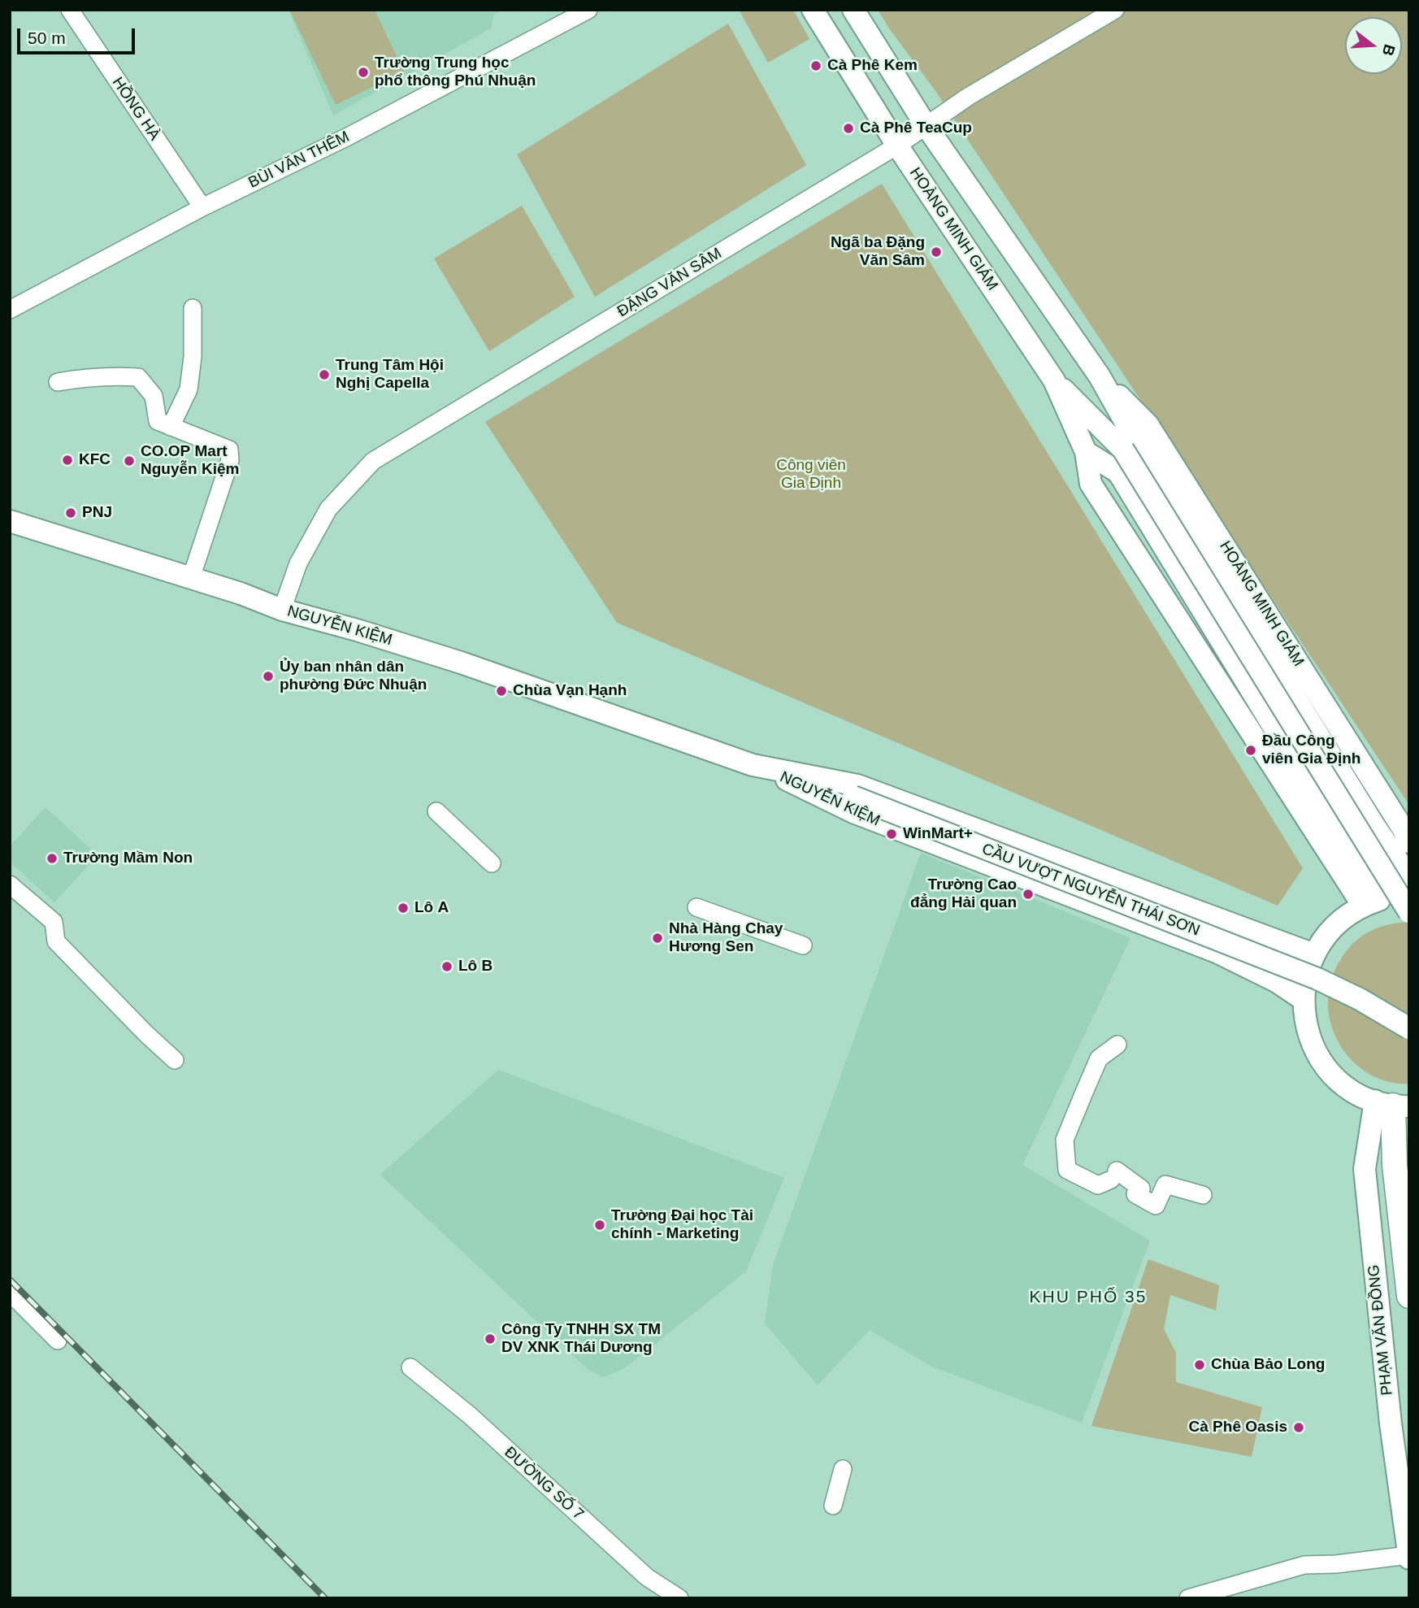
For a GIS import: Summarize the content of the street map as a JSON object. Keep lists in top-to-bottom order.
{
  "streets": {
    "highway": ["PHẠM VĂN ĐỒNG"],
    "main road": ["HOÀNG MINH GIÁM", "NGUYỄN KIỆM", "CẦU VƯỢT NGUYỄN THÁI SƠN"],
    "street": [
      "HỒNG HÀ",
      "BÙI VĂN THÊM",
      "ĐẶNG VĂN SÂM",
      "ĐƯỜNG SỐ 7"
    ]
  },
  "crossings": [
    ["HỒNG HÀ", "BÙI VĂN THÊM"],
    ["HOÀNG MINH GIÁM", "ĐẶNG VĂN SÂM"],
    ["ĐẶNG VĂN SÂM", "NGUYỄN KIỆM"],
    ["NGUYỄN KIỆM", "CẦU VƯỢT NGUYỄN THÁI SƠN"]
  ],
  "districts": ["KHU PHỐ 35"],
  "parks": ["Công viên Gia Định"],
  "places": [
    "Cà Phê Kem",
    "Trường Trung học phổ thông Phú Nhuận",
    "Cà Phê TeaCup",
    "Ngã ba Đặng Văn Sâm",
    "Trung Tâm Hội Nghị Capella",
    "KFC",
    "CO.OP Mart Nguyễn Kiệm",
    "PNJ",
    "Ủy ban nhân dân phường Đức Nhuận",
    "Chùa Vạn Hạnh",
    "Đầu Công viên Gia Định",
    "WinMart+",
    "Trường Mầm Non",
    "Trường Cao đẳng Hải quan",
    "Lô A",
    "Nhà Hàng Chay Hương Sen",
    "Lô B",
    "Trường Đại học Tài chính - Marketing",
    "Công Ty TNHH SX TM DV XNK Thái Dương",
    "Chùa Bảo Long",
    "Cà Phê Oasis"
  ],
  "scale_bar": "50 m",
  "north": "right"
}
